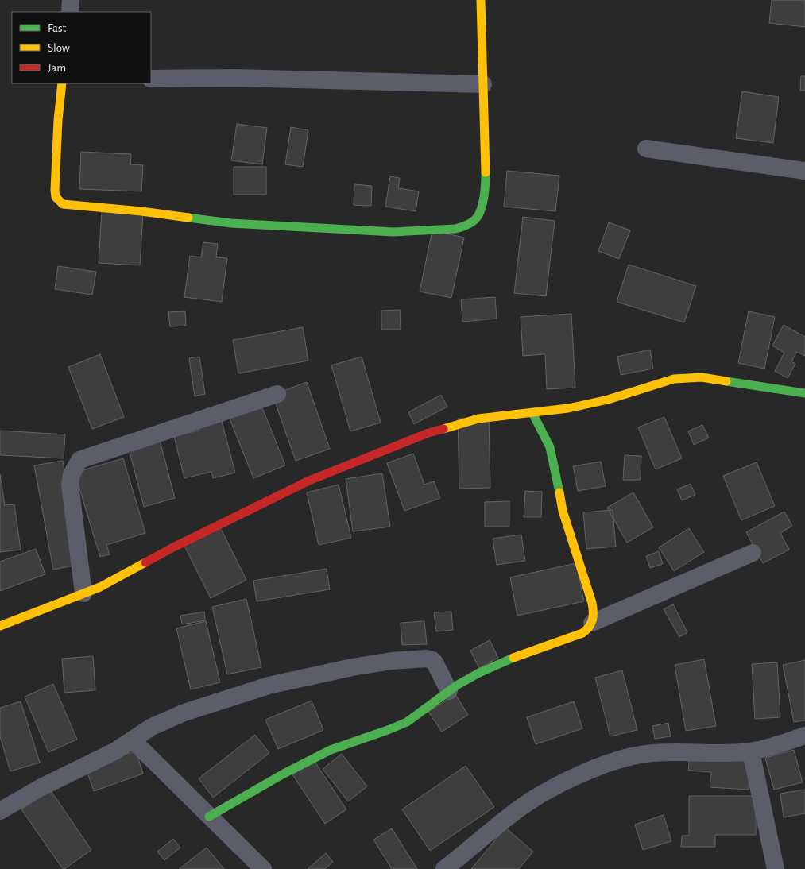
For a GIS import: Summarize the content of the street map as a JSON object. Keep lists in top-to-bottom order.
{
  "legend": ["Fast", "Slow", "Jam"]
}
